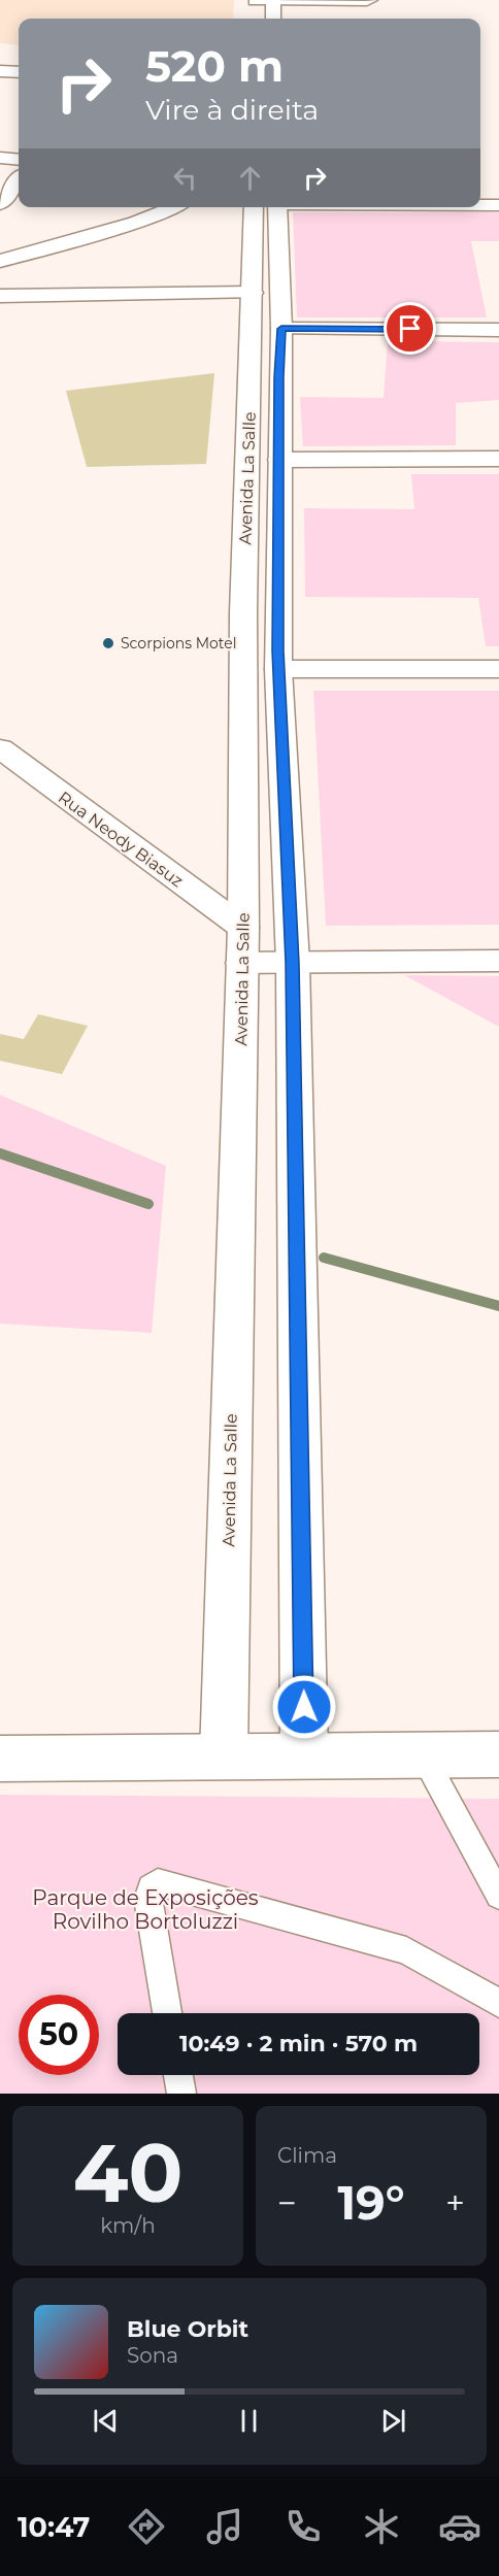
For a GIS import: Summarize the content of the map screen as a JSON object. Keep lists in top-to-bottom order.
{
  "streets": {
    "main road": ["Avenida La Salle", "Rua Neody Biasuz"]
  },
  "crossings": [
    ["Avenida La Salle", "Rua Neody Biasuz"]
  ],
  "parks": ["Parque de Exposições Rovilho Bortoluzzi"],
  "places": ["Scorpions Motel"],
  "page": {
    "turn": ["520 m", "Vire à direita"],
    "limit": "50",
    "trip": "10:49 · 2 min · 570 m",
    "tile": [
      ["40", "km/h"],
      "Clima"
    ],
    "heat": ["−", "19°", "+"],
    "song": ["Blue Orbit", "Sona"],
    "tabs": "10:47"
  }
}
